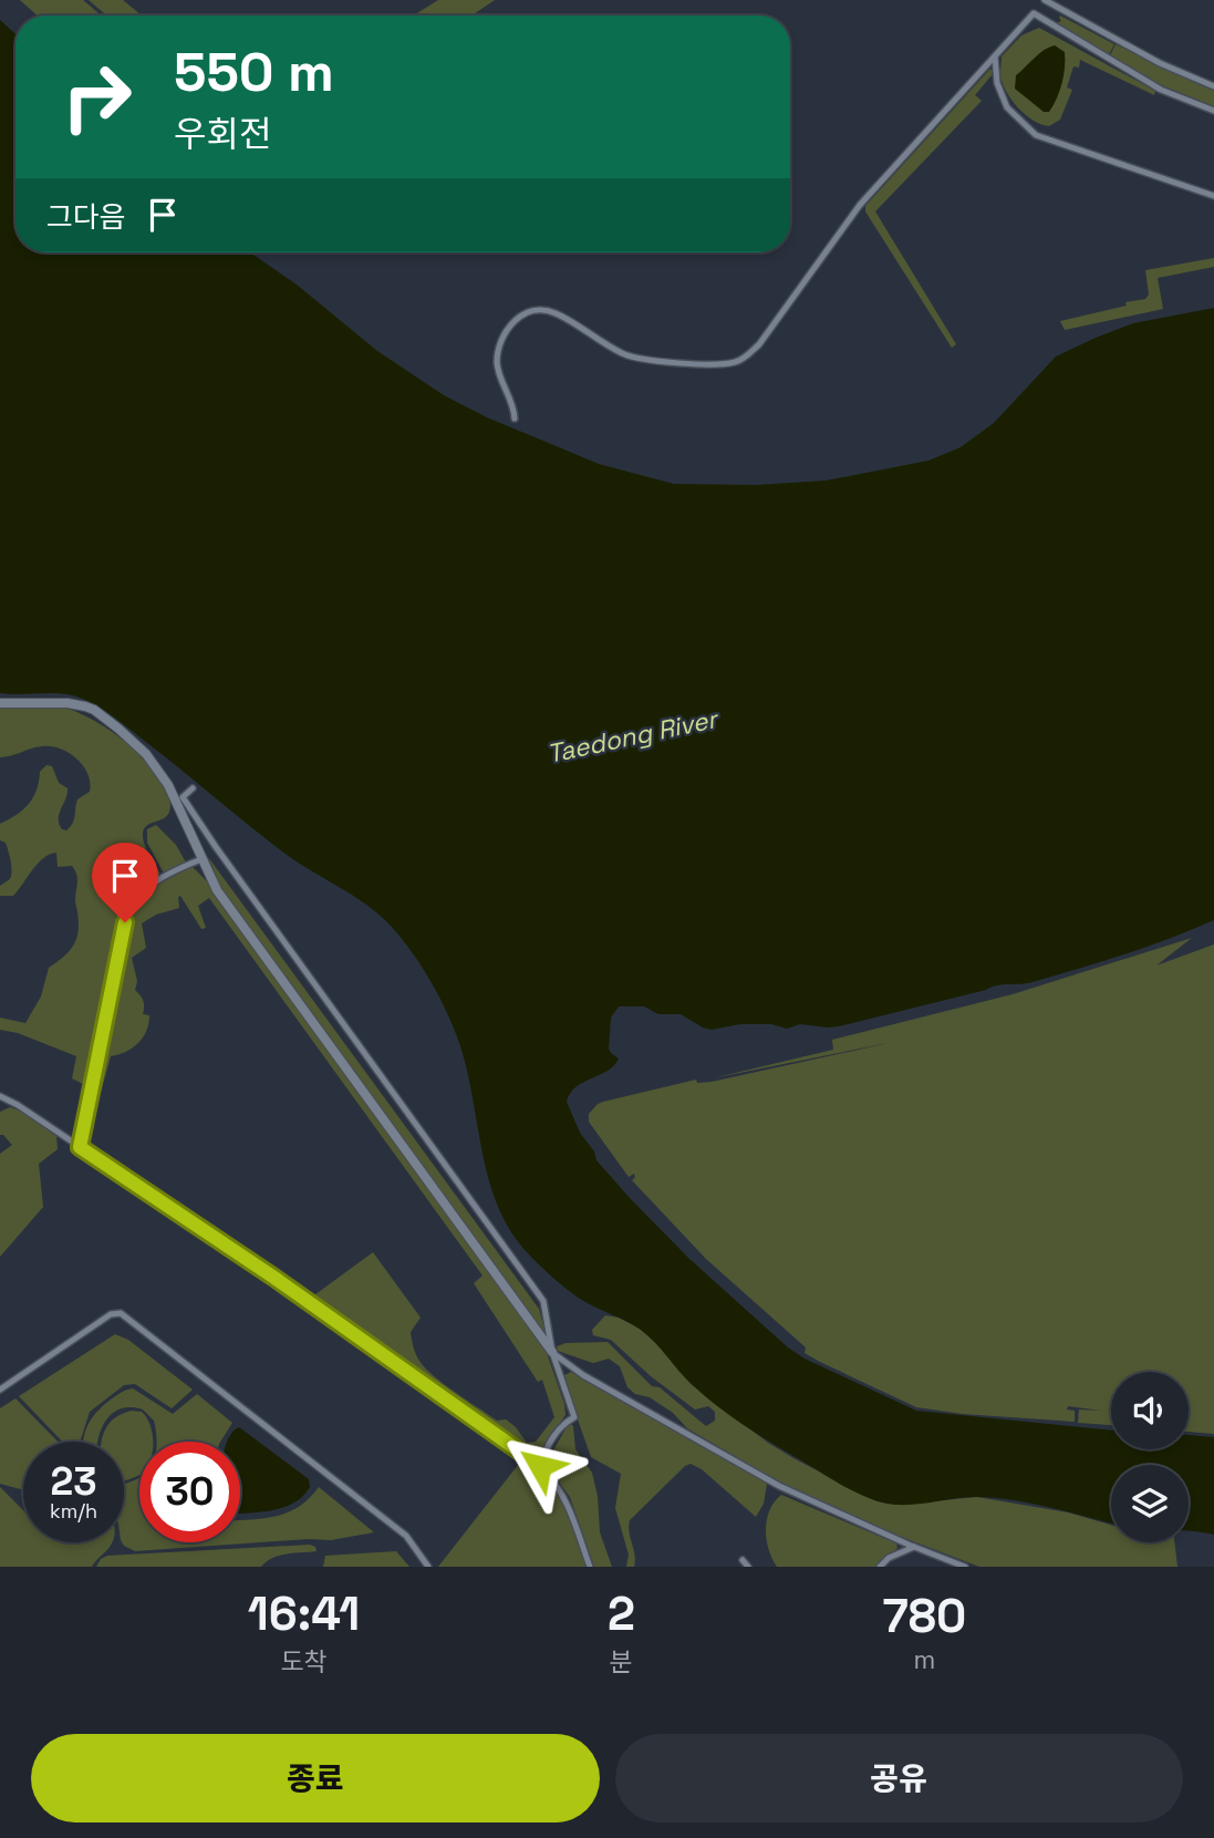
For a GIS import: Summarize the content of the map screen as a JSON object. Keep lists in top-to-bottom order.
{
  "water": ["Taedong River"],
  "page": {
    "turn": ["550 m", "우회전"],
    "then": "그다음",
    "speed": "23 km/h",
    "limit": "30",
    "eta": [
      "16:41",
      "도착",
      "2",
      "분",
      "780",
      "m"
    ],
    "buttons": ["종료", "공유"]
  }
}
